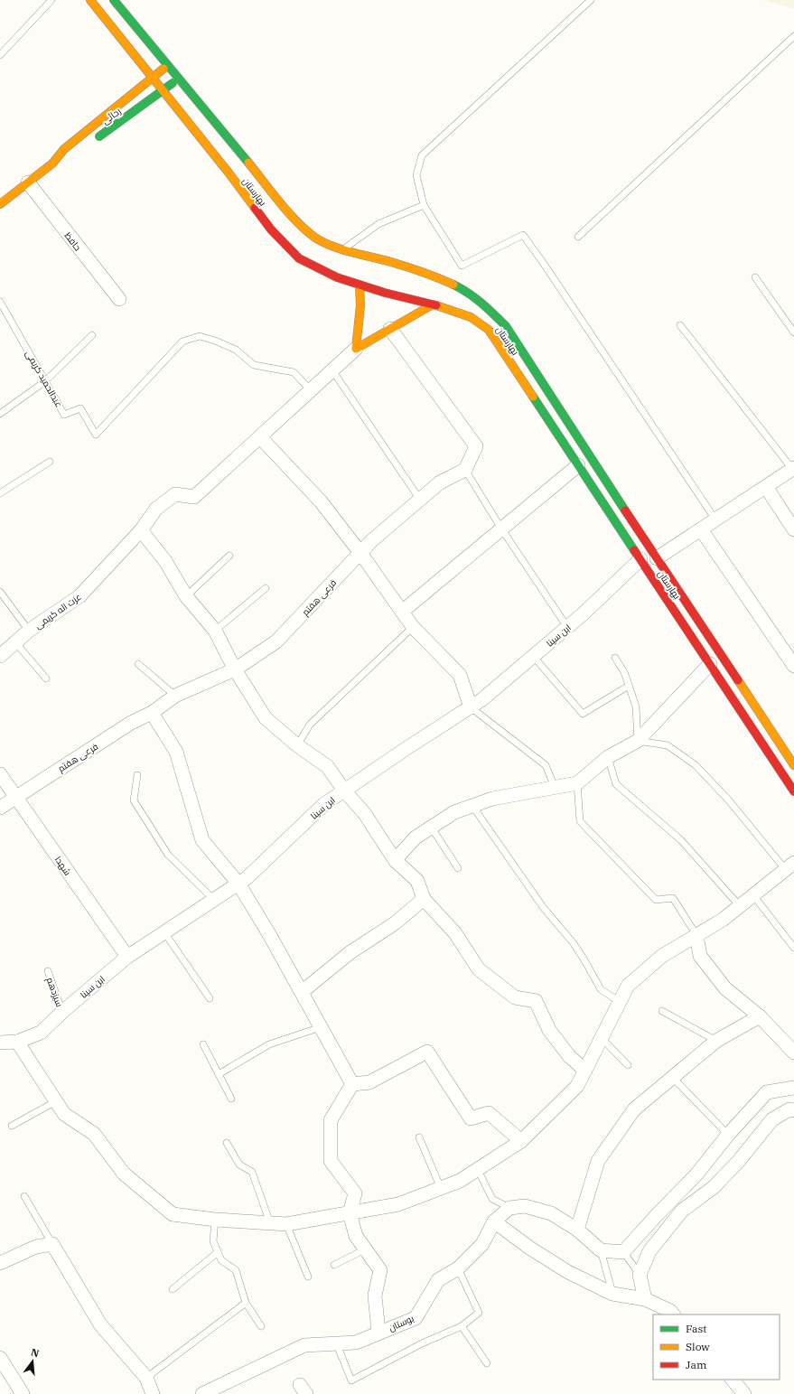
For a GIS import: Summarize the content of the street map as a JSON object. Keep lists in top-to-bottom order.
{
  "streets": {
    "street": [
      "رجائی",
      "بهارستان",
      "حافظ",
      "فرعی هفتم",
      "عزت اله کریمی",
      "ابن سینا",
      "شهدا",
      "بوستان"
    ],
    "lane": ["عبدالحمید کریمی", "سیزدهم"]
  },
  "crossings": [
    ["رجائی", "بهارستان"],
    ["رجائی", "حافظ"],
    ["بهارستان", "ابن سینا"],
    ["فرعی هفتم", "شهدا"],
    ["ابن سینا", "شهدا"],
    ["ابن سینا", "سیزدهم"]
  ],
  "legend": ["Fast", "Slow", "Jam"],
  "north": "top"
}
